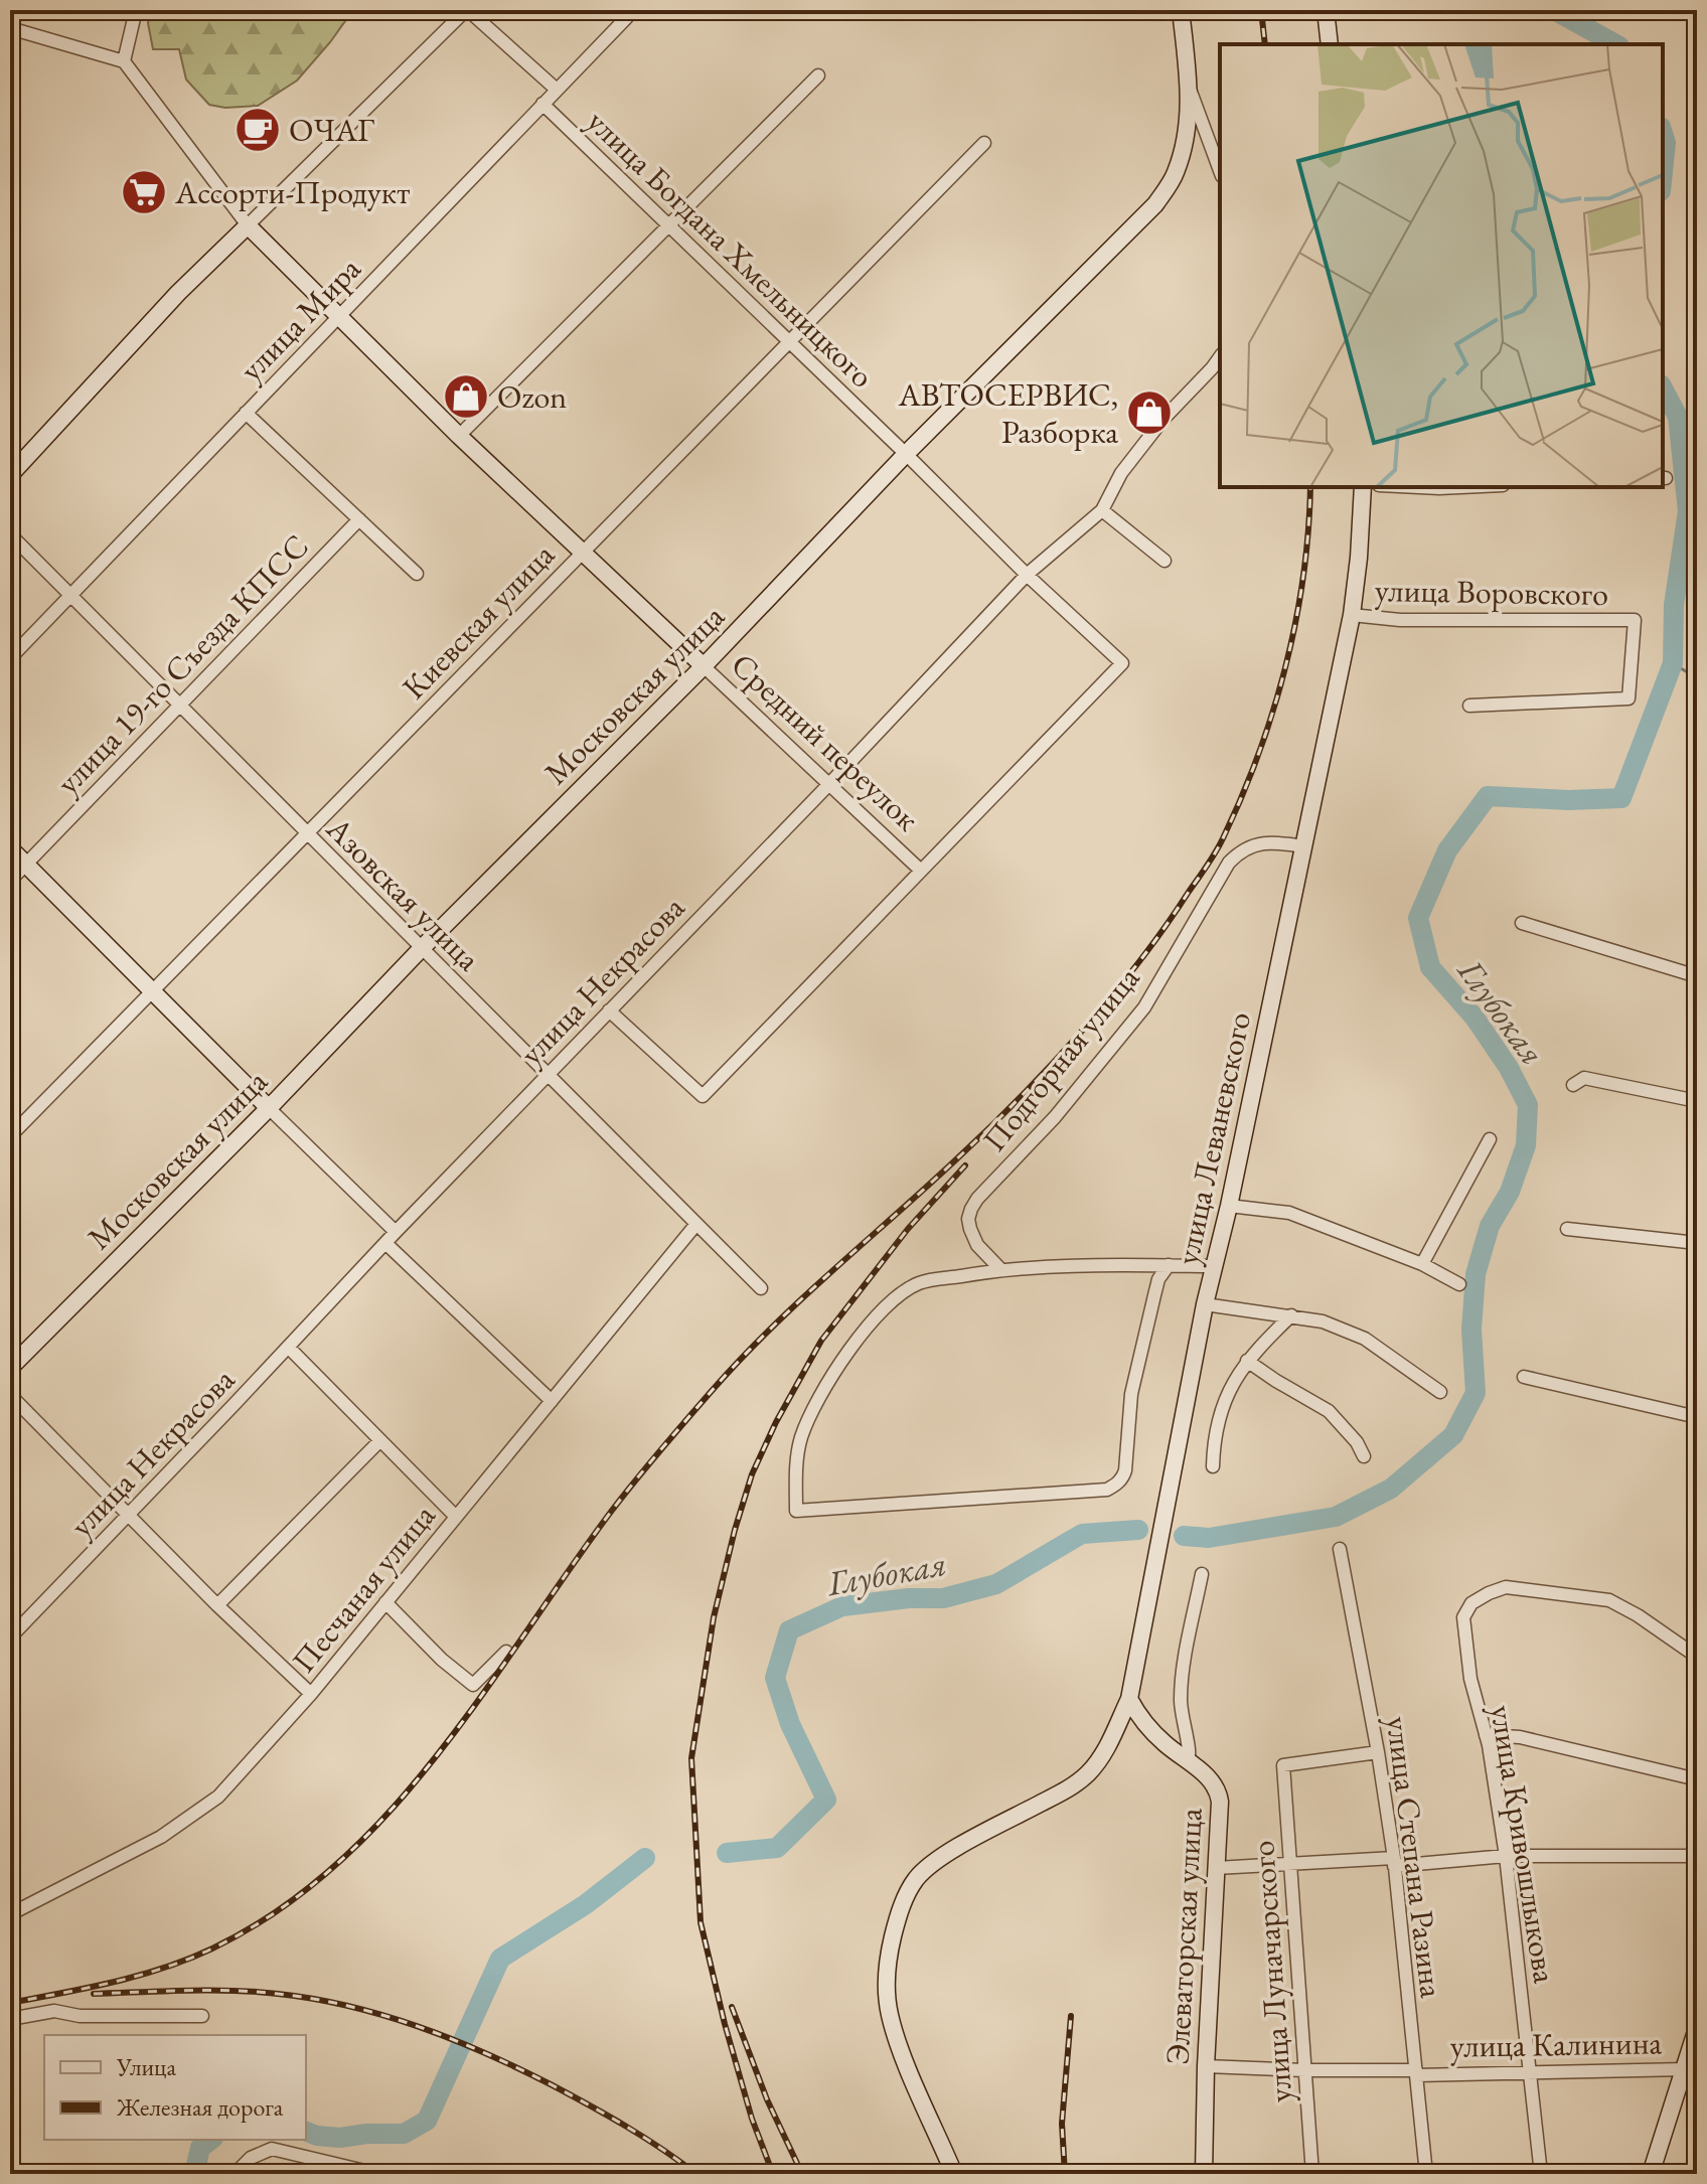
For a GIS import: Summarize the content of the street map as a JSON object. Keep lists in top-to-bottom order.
{
  "streets": {
    "street": [
      "улица Богдана Хмельницкого",
      "улица Мира",
      "улица Воровского",
      "Киевская улица",
      "улица 19-го Съезда КПСС",
      "Московская улица",
      "Средний переулок",
      "Азовская улица",
      "улица Некрасова",
      "Подгорная улица",
      "улица Леваневского",
      "Песчаная улица",
      "улица Кривошлыкова",
      "улица Степана Разина",
      "Элеваторская улица",
      "улица Луначарского",
      "улица Калинина"
    ]
  },
  "crossings": [
    ["улица Богдана Хмельницкого", "улица Мира"],
    ["улица Богдана Хмельницкого", "Киевская улица"],
    ["улица Богдана Хмельницкого", "Московская улица"],
    ["улица Богдана Хмельницкого", "Средний переулок"],
    ["улица Богдана Хмельницкого", "улица Некрасова"],
    ["улица Мира", "Средний переулок"],
    ["улица Мира", "Азовская улица"],
    ["улица Воровского", "улица Леваневского"],
    ["Киевская улица", "Средний переулок"],
    ["Киевская улица", "Азовская улица"],
    ["улица 19-го Съезда КПСС", "Азовская улица"],
    ["Московская улица", "Средний переулок"],
    ["Московская улица", "Азовская улица"],
    ["Средний переулок", "улица Некрасова"],
    ["Азовская улица", "улица Некрасова"],
    ["Азовская улица", "Песчаная улица"],
    ["Подгорная улица", "улица Леваневского"],
    ["улица Кривошлыкова", "улица Калинина"],
    ["улица Степана Разина", "улица Луначарского"],
    ["улица Степана Разина", "улица Калинина"],
    ["Элеваторская улица", "улица Калинина"],
    ["улица Луначарского", "улица Калинина"]
  ],
  "water": ["Глубокая"],
  "places": {
    "cafe": ["ОЧАГ"],
    "supermarket": ["Ассорти-Продукт"],
    "shop": ["Ozon", "АВТОСЕРВИС, Разборка"]
  },
  "legend": ["Улица", "Железная дорога"]
}
